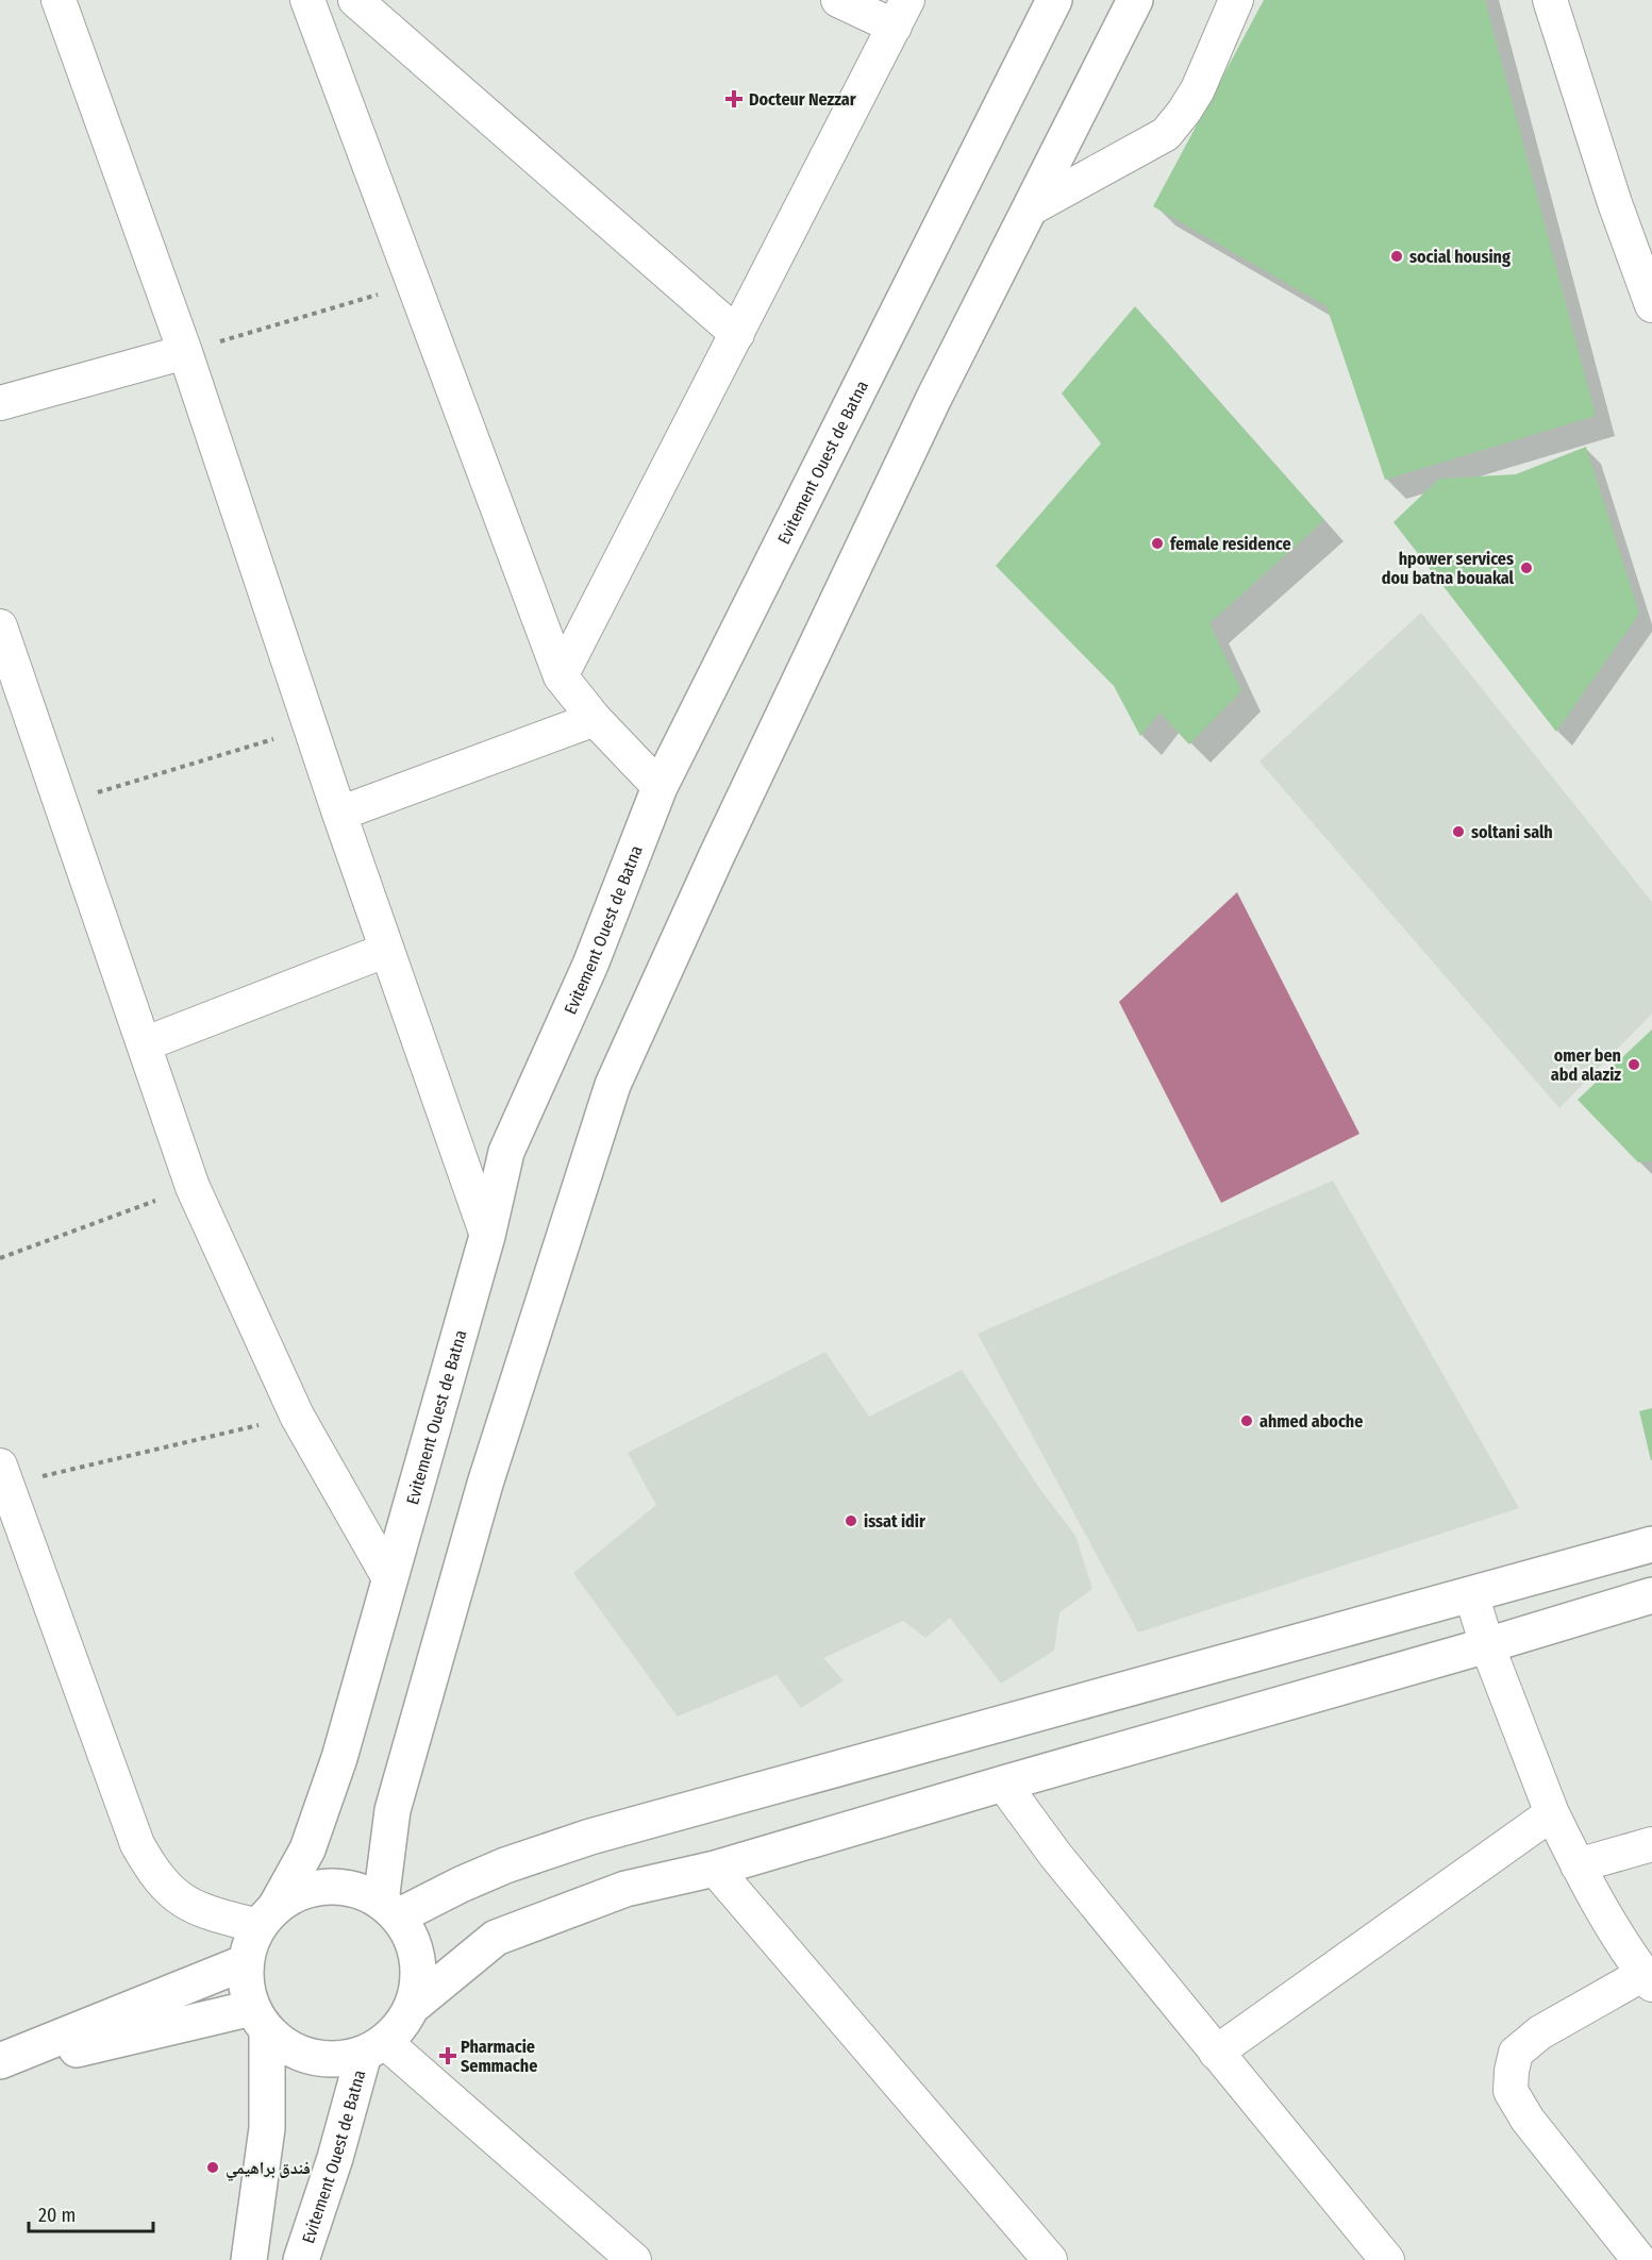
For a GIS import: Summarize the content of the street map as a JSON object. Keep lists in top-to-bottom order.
{
  "streets": {
    "main road": ["Evitement Ouest de Batna"]
  },
  "places": {
    "health": ["Docteur Nezzar", "Pharmacie Semmache"],
    "other": [
      "social housing",
      "female residence",
      "hpower services dou batna bouakal",
      "soltani salh",
      "omer ben abd alaziz",
      "ahmed aboche",
      "issat idir",
      "فندق براهيمي"
    ]
  },
  "scale_bar": "20 m"
}
